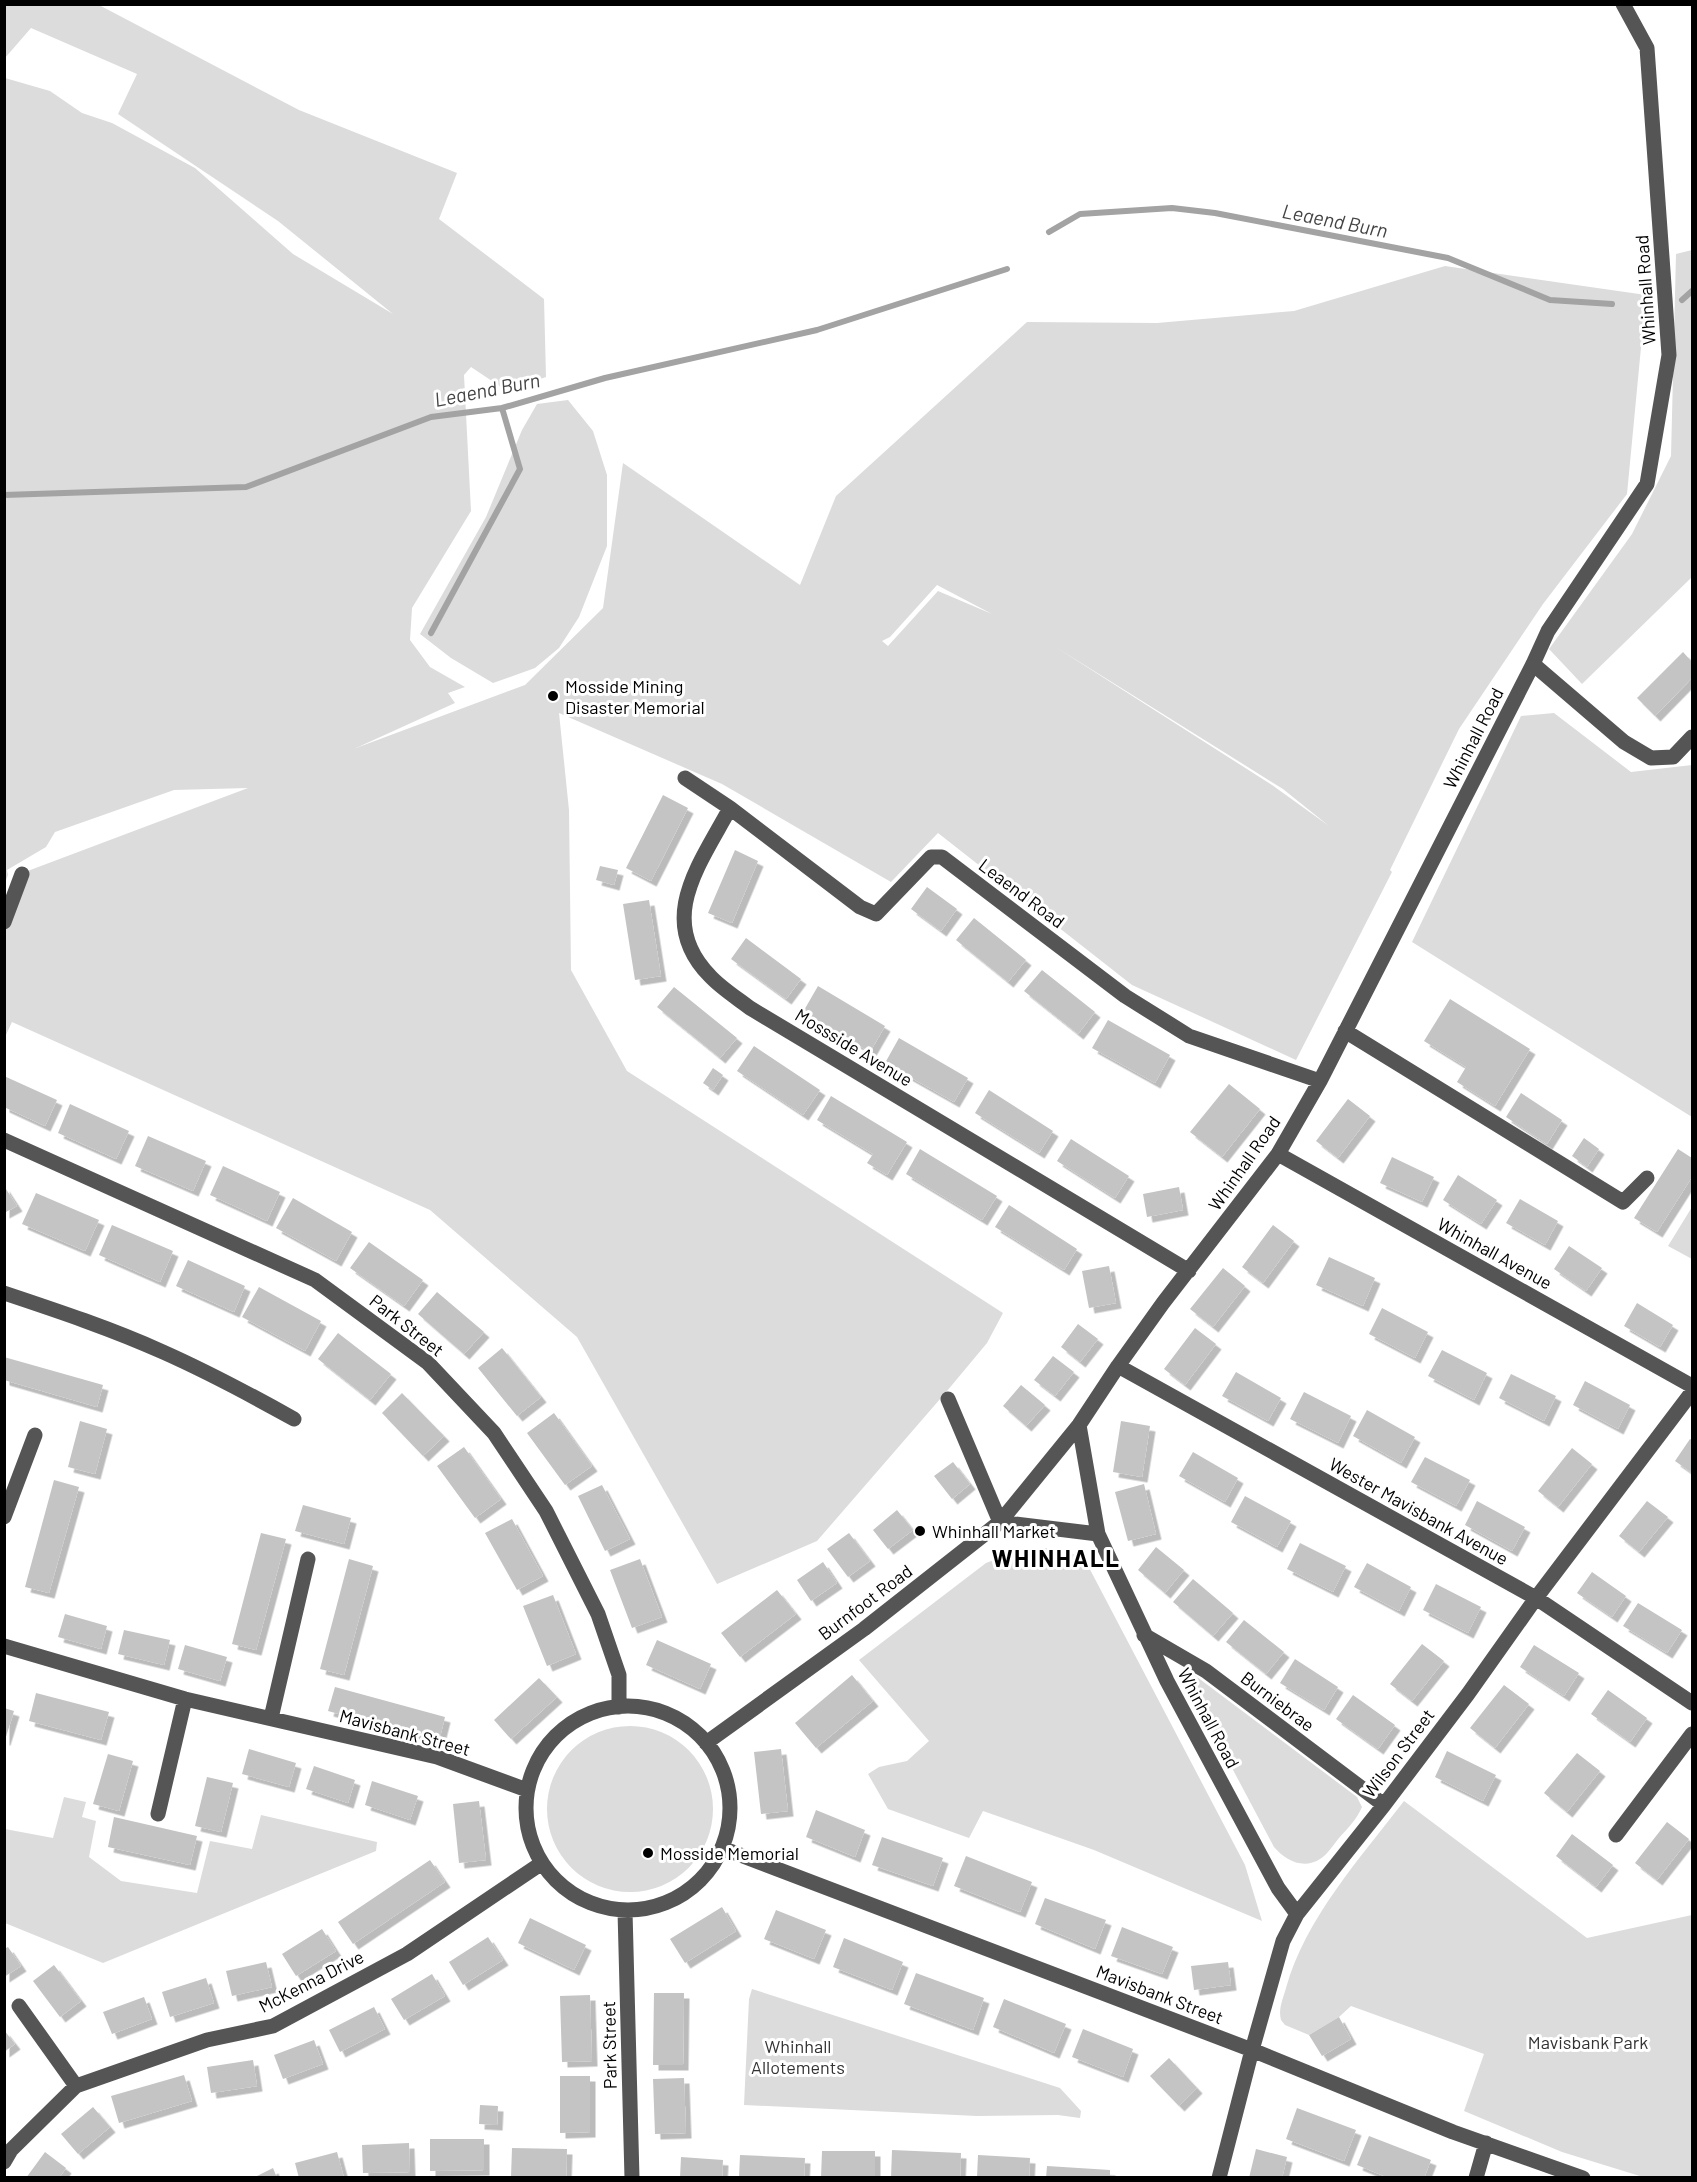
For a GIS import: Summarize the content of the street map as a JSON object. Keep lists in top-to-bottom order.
{
  "streets": {
    "street": [
      "Whinhall Road",
      "Leaend Road",
      "Mossside Avenue",
      "Whinhall Avenue",
      "Park Street",
      "Wester Mavisbank Avenue",
      "Burnfoot Road",
      "Burniebrae",
      "Mavisbank Street",
      "Wilson Street",
      "McKenna Drive"
    ]
  },
  "crossings": [
    ["Whinhall Road", "Leaend Road"],
    ["Whinhall Road", "Mossside Avenue"],
    ["Whinhall Road", "Whinhall Avenue"],
    ["Whinhall Road", "Wester Mavisbank Avenue"],
    ["Whinhall Road", "Burnfoot Road"],
    ["Whinhall Road", "Burniebrae"],
    ["Whinhall Road", "Wilson Street"],
    ["Leaend Road", "Mossside Avenue"],
    ["Park Street", "Burnfoot Road"],
    ["Park Street", "Mavisbank Street"],
    ["Park Street", "McKenna Drive"],
    ["Wester Mavisbank Avenue", "Wilson Street"],
    ["Burnfoot Road", "Mavisbank Street"],
    ["Burnfoot Road", "McKenna Drive"],
    ["Burniebrae", "Wilson Street"],
    ["Mavisbank Street", "Wilson Street"],
    ["Mavisbank Street", "McKenna Drive"]
  ],
  "districts": ["WHINHALL"],
  "water": ["Leaend Burn"],
  "parks": ["Mavisbank Park", "Whinhall Allotements"],
  "places": ["Mosside Mining Disaster Memorial", "Whinhall Market", "Mosside Memorial"]
}
